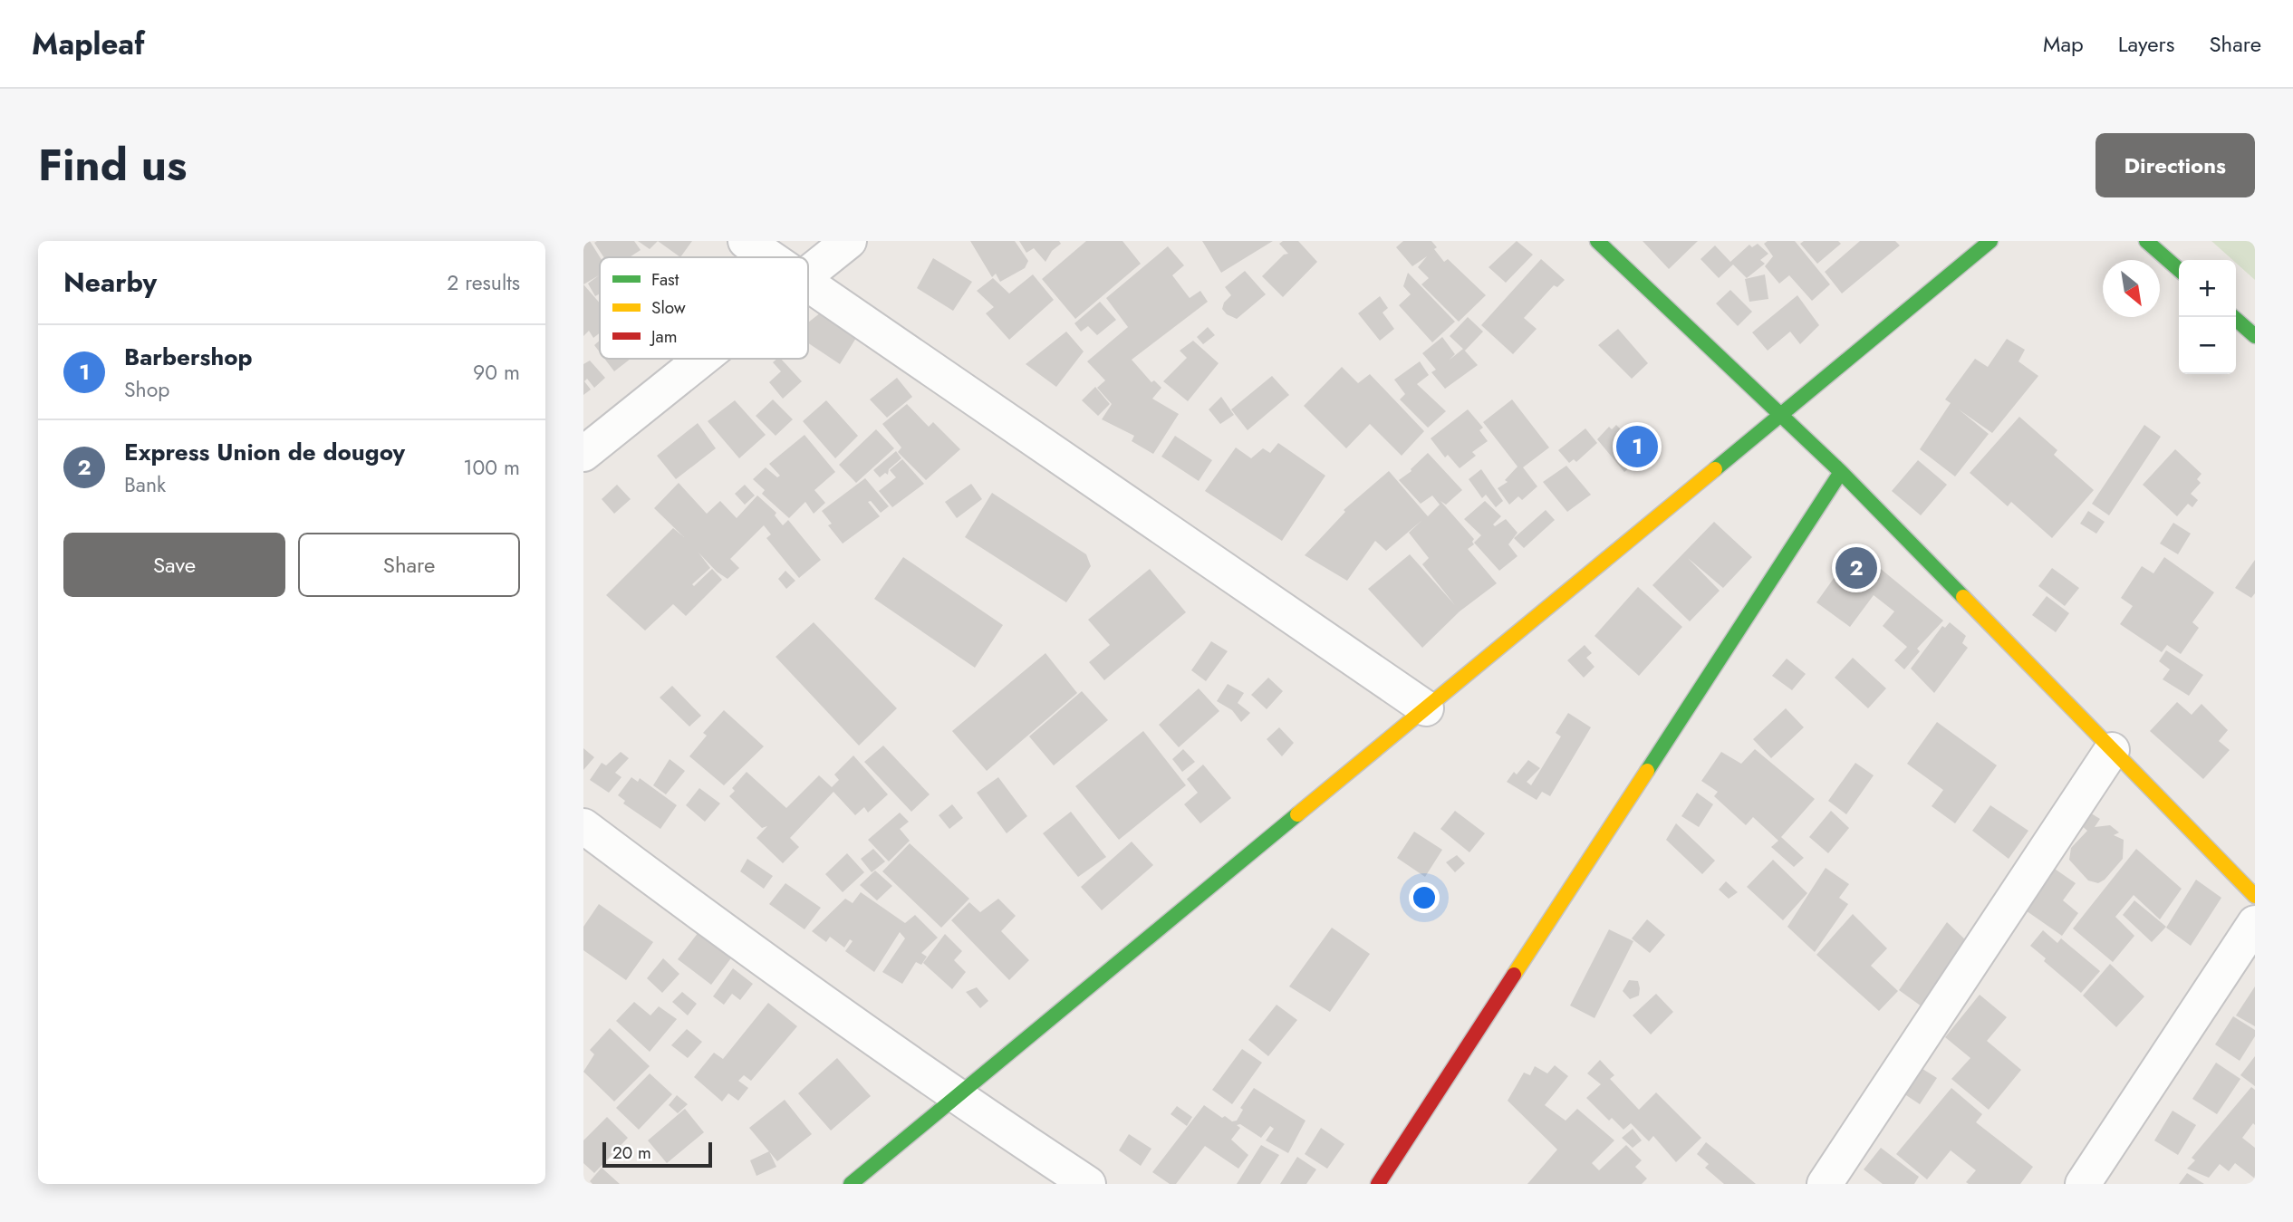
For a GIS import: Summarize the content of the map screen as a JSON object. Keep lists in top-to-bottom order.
{
  "legend": ["Fast", "Slow", "Jam"],
  "scale_bar": "20 m",
  "north": "bottom right",
  "page": {
    "header": "Mapleaf",
    "nav": ["Map", "Layers", "Share"],
    "title": "Find us",
    "buttons": [
      "Directions",
      ["Save", "Share"]
    ],
    "heading": ["Nearby", "2 results"],
    "map_buttons": ["+", "−"],
    "list": [
      {
        "mark": "1",
        "name": "Barbershop",
        "note": "Shop",
        "value": "90 m"
      },
      {
        "mark": "2",
        "name": "Express Union de dougoy",
        "note": "Bank",
        "value": "100 m"
      }
    ],
    "pins": ["1", "2"],
    "scale": "20 m"
  }
}
